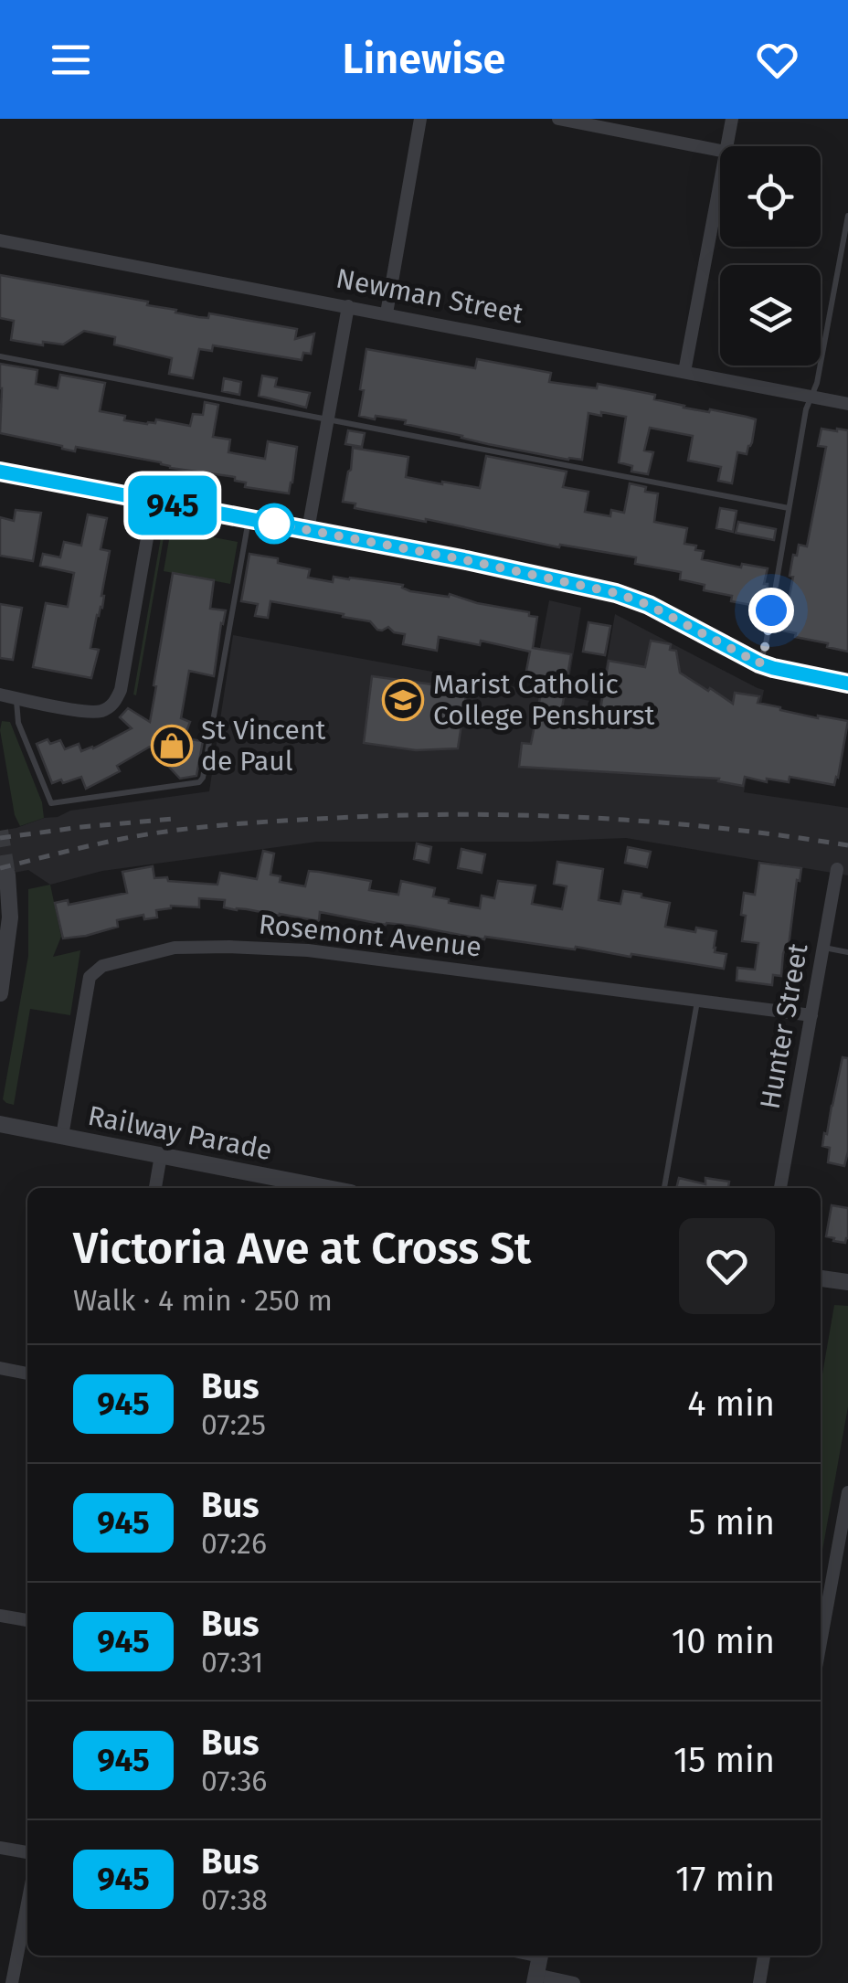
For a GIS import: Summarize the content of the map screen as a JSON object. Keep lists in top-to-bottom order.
{
  "streets": {
    "street": [
      "Newman Street",
      "Rosemont Avenue",
      "Hunter Street",
      "Railway Parade"
    ]
  },
  "crossings": [
    ["Rosemont Avenue", "Hunter Street"],
    ["Rosemont Avenue", "Railway Parade"]
  ],
  "places": {
    "school or university": ["Marist Catholic College Penshurst"],
    "shop": ["St Vincent de Paul"]
  },
  "lines": ["bus line 945"],
  "page": {
    "header": "Linewise",
    "on_map": "945",
    "heading": ["Victoria Ave at Cross St", "Walk · 4 min · 250 m"],
    "list": [
      {
        "mark": "945",
        "name": "Bus",
        "note": "07:25",
        "value": "4 min"
      },
      {
        "mark": "945",
        "name": "Bus",
        "note": "07:26",
        "value": "5 min"
      },
      {
        "mark": "945",
        "name": "Bus",
        "note": "07:31",
        "value": "10 min"
      },
      {
        "mark": "945",
        "name": "Bus",
        "note": "07:36",
        "value": "15 min"
      },
      {
        "mark": "945",
        "name": "Bus",
        "note": "07:38",
        "value": "17 min"
      }
    ]
  }
}
